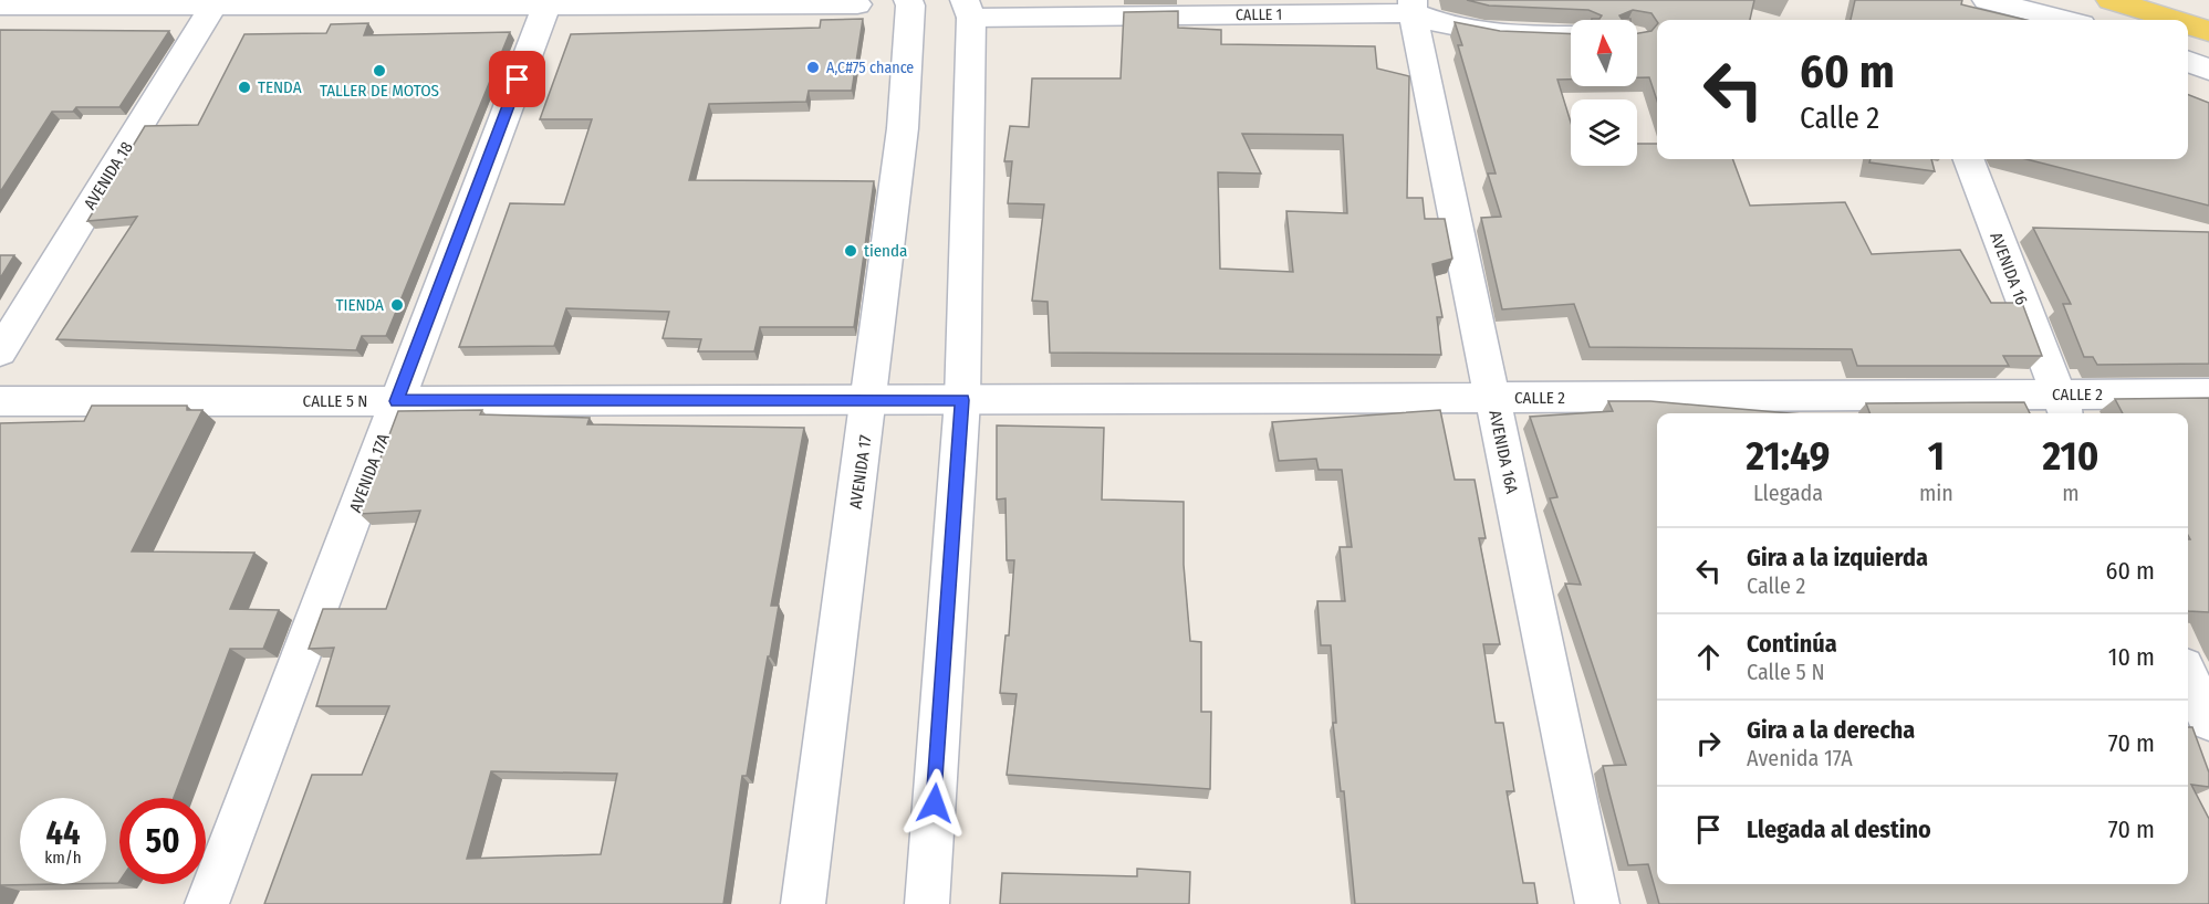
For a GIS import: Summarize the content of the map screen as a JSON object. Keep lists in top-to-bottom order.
{
  "streets": {
    "street": [
      "CALLE 1",
      "AVENIDA 18",
      "AVENIDA 16",
      "CALLE 2",
      "CALLE 5 N",
      "AVENIDA 16A",
      "AVENIDA 17",
      "AVENIDA 17A"
    ]
  },
  "crossings": [
    ["CALLE 1", "AVENIDA 16A"],
    ["AVENIDA 16", "CALLE 2"],
    ["CALLE 2", "CALLE 5 N"],
    ["CALLE 2", "AVENIDA 16A"],
    ["CALLE 2", "AVENIDA 17"],
    ["CALLE 5 N", "AVENIDA 17"],
    ["CALLE 5 N", "AVENIDA 17A"]
  ],
  "places": [
    "A,C#75 chance",
    "TALLER DE MOTOS",
    "TENDA",
    "tienda",
    "TIENDA"
  ],
  "north": "top",
  "page": {
    "turn": ["60 m", "Calle 2"],
    "eta": [
      "21:49",
      "Llegada",
      "1",
      "min",
      "210",
      "m"
    ],
    "list": [
      {
        "name": "Gira a la izquierda",
        "note": "Calle 2",
        "value": "60 m"
      },
      {
        "name": "Continúa",
        "note": "Calle 5 N",
        "value": "10 m"
      },
      {
        "name": "Gira a la derecha",
        "note": "Avenida 17A",
        "value": "70 m"
      },
      {
        "name": "Llegada al destino",
        "value": "70 m"
      }
    ],
    "speed": "44 km/h",
    "limit": "50"
  }
}
